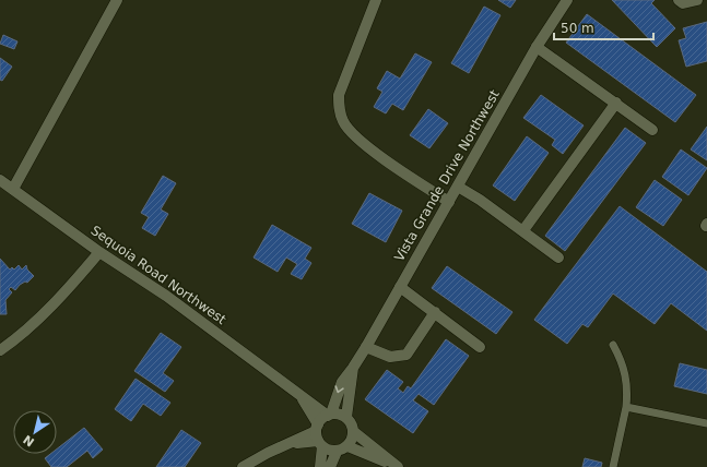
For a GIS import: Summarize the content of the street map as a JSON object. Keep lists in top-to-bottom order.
{
  "streets": {
    "street": ["Vista Grande Drive Northwest", "Sequoia Road Northwest"]
  },
  "crossings": [
    ["Vista Grande Drive Northwest", "Sequoia Road Northwest"]
  ],
  "scale_bar": "50 m",
  "north": "bottom left"
}
